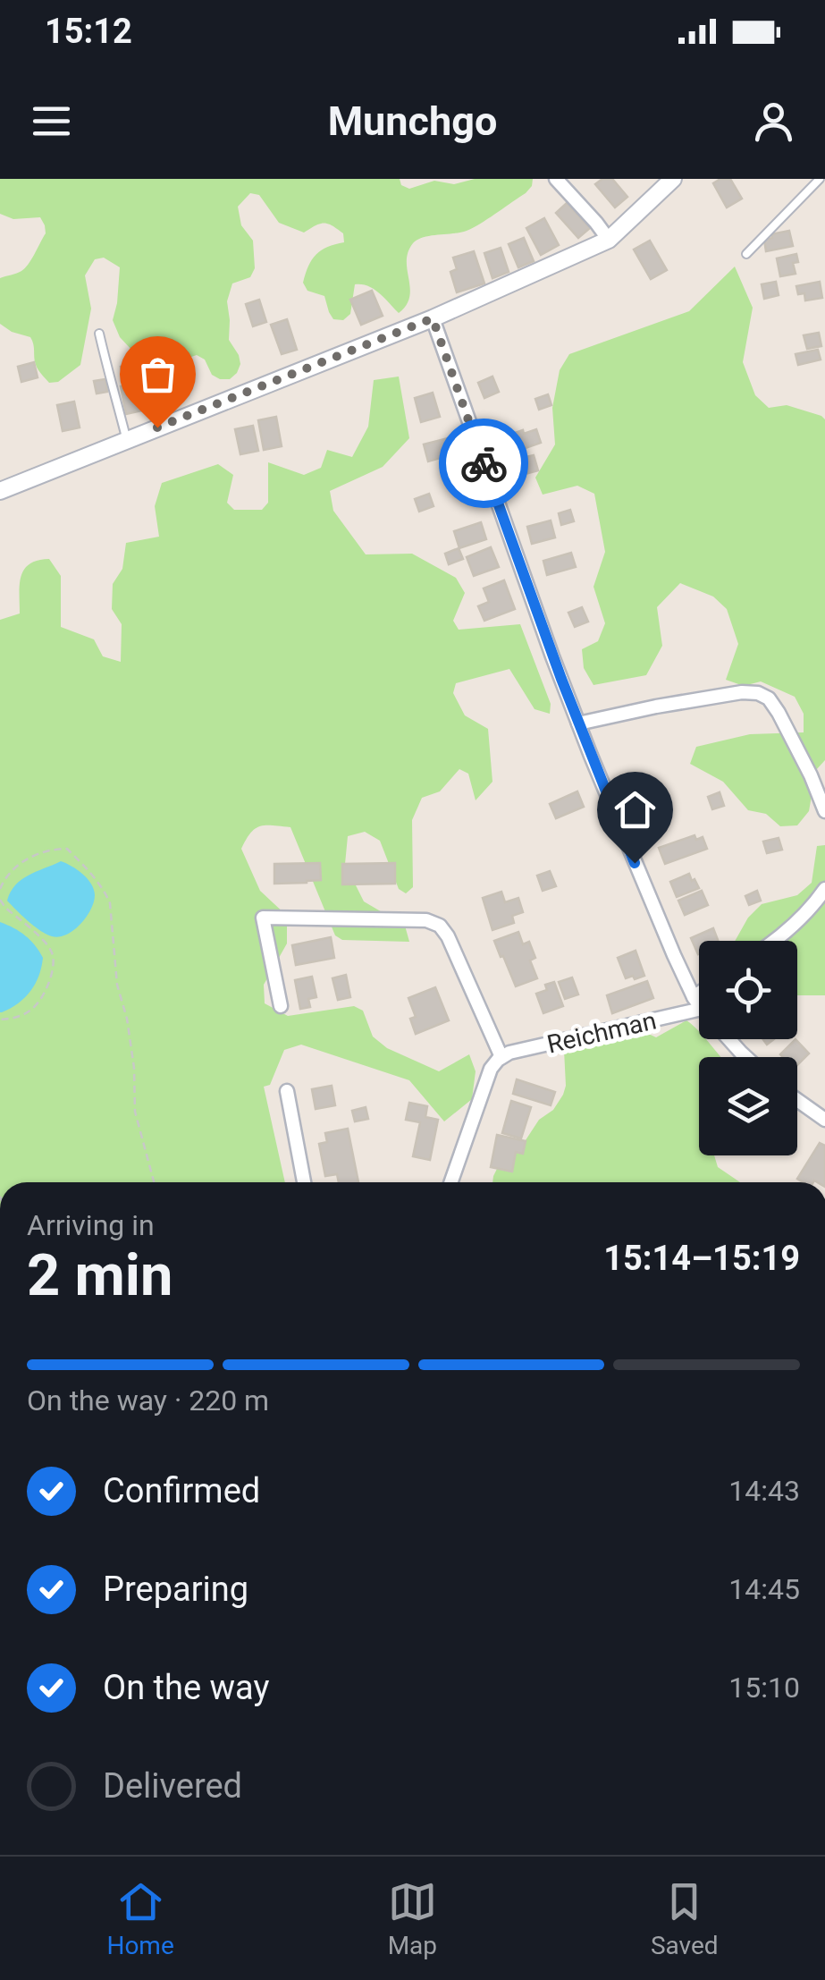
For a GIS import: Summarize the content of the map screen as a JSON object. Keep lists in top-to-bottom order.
{
  "streets": {
    "street": ["Reichman"]
  },
  "page": {
    "status": "15:12",
    "header": "Munchgo",
    "heading": ["2 min", "Arriving in", "15:14–15:19"],
    "bar": "On the way · 220 m",
    "list": [
      ["Confirmed", "14:43"],
      ["Preparing", "14:45"],
      ["On the way", "15:10"],
      "Delivered"
    ],
    "tabs": ["Home", "Map", "Saved"]
  }
}
